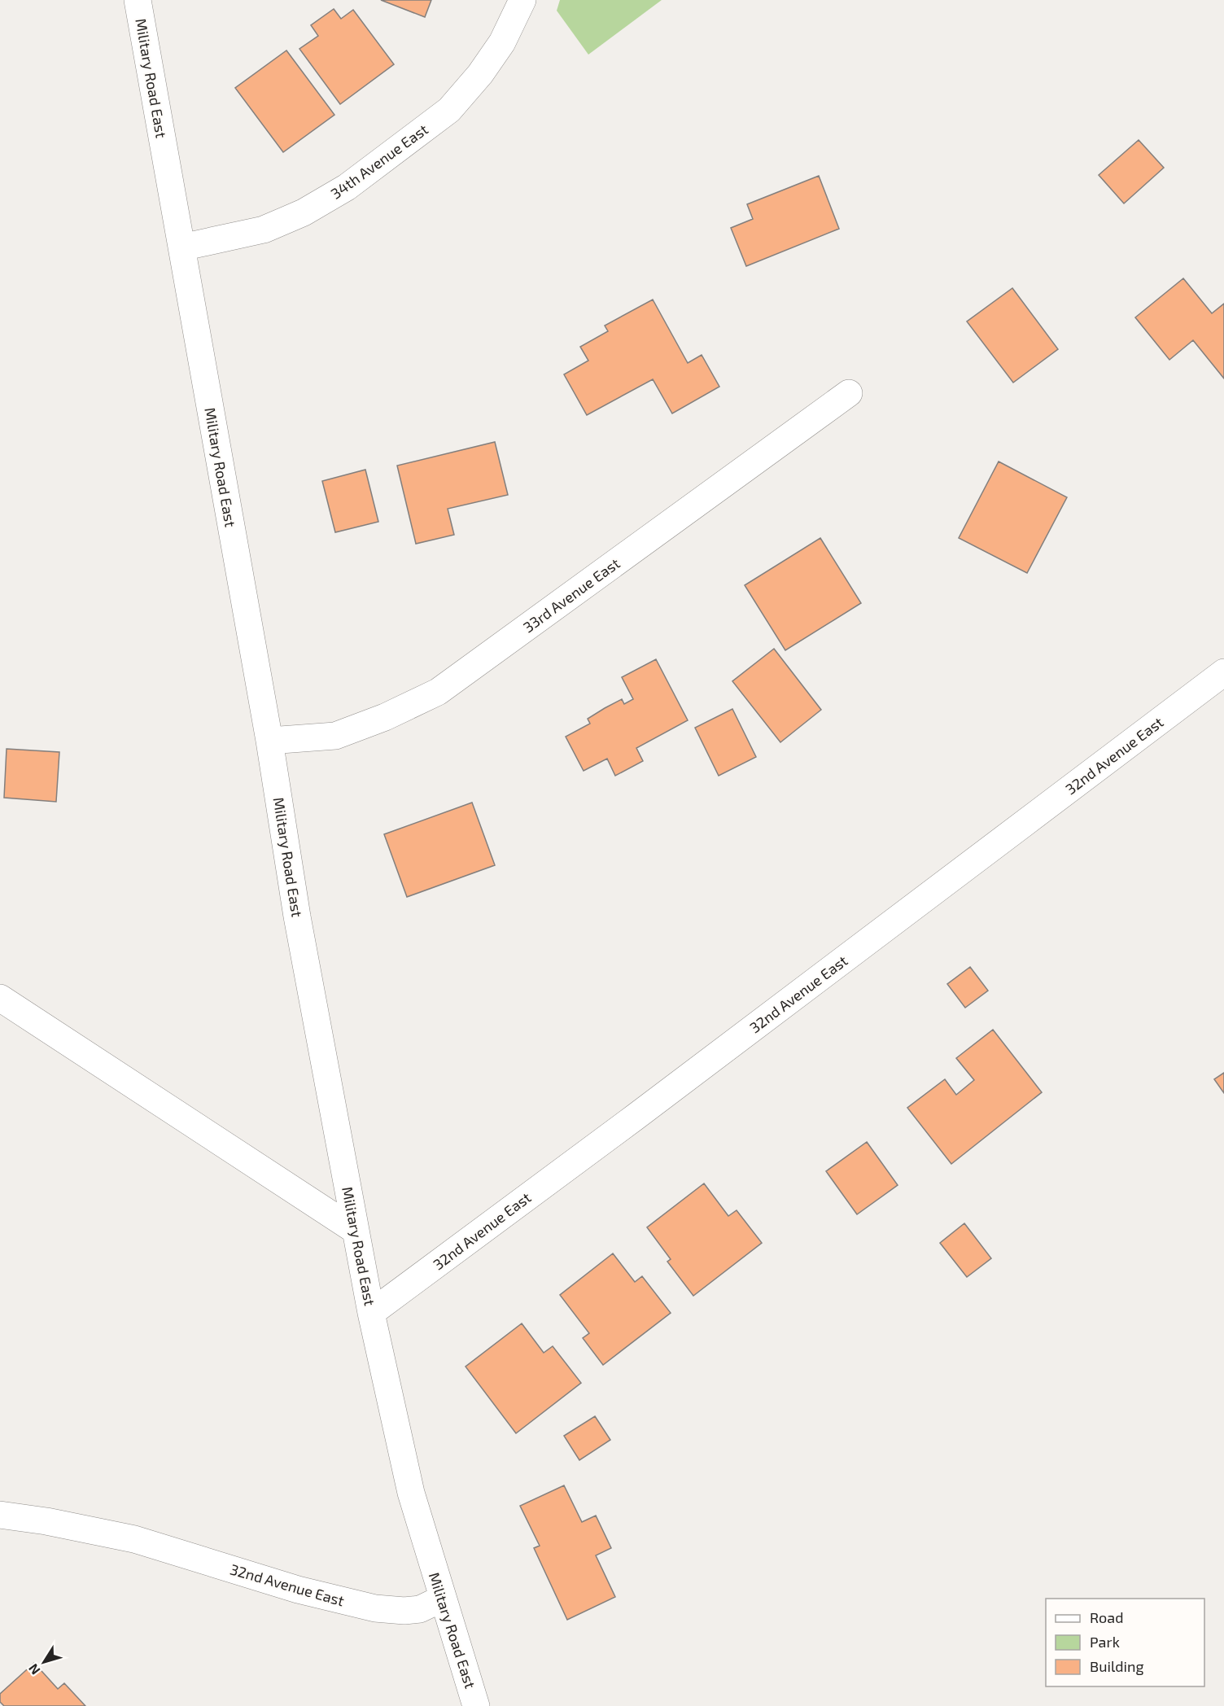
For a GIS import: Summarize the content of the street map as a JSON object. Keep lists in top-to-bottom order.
{
  "streets": {
    "street": [
      "Military Road East",
      "34th Avenue East",
      "33rd Avenue East",
      "32nd Avenue East"
    ]
  },
  "crossings": [
    ["Military Road East", "34th Avenue East"],
    ["Military Road East", "33rd Avenue East"],
    ["Military Road East", "32nd Avenue East"]
  ],
  "legend": ["Road", "Park", "Building"],
  "north": "bottom left"
}
